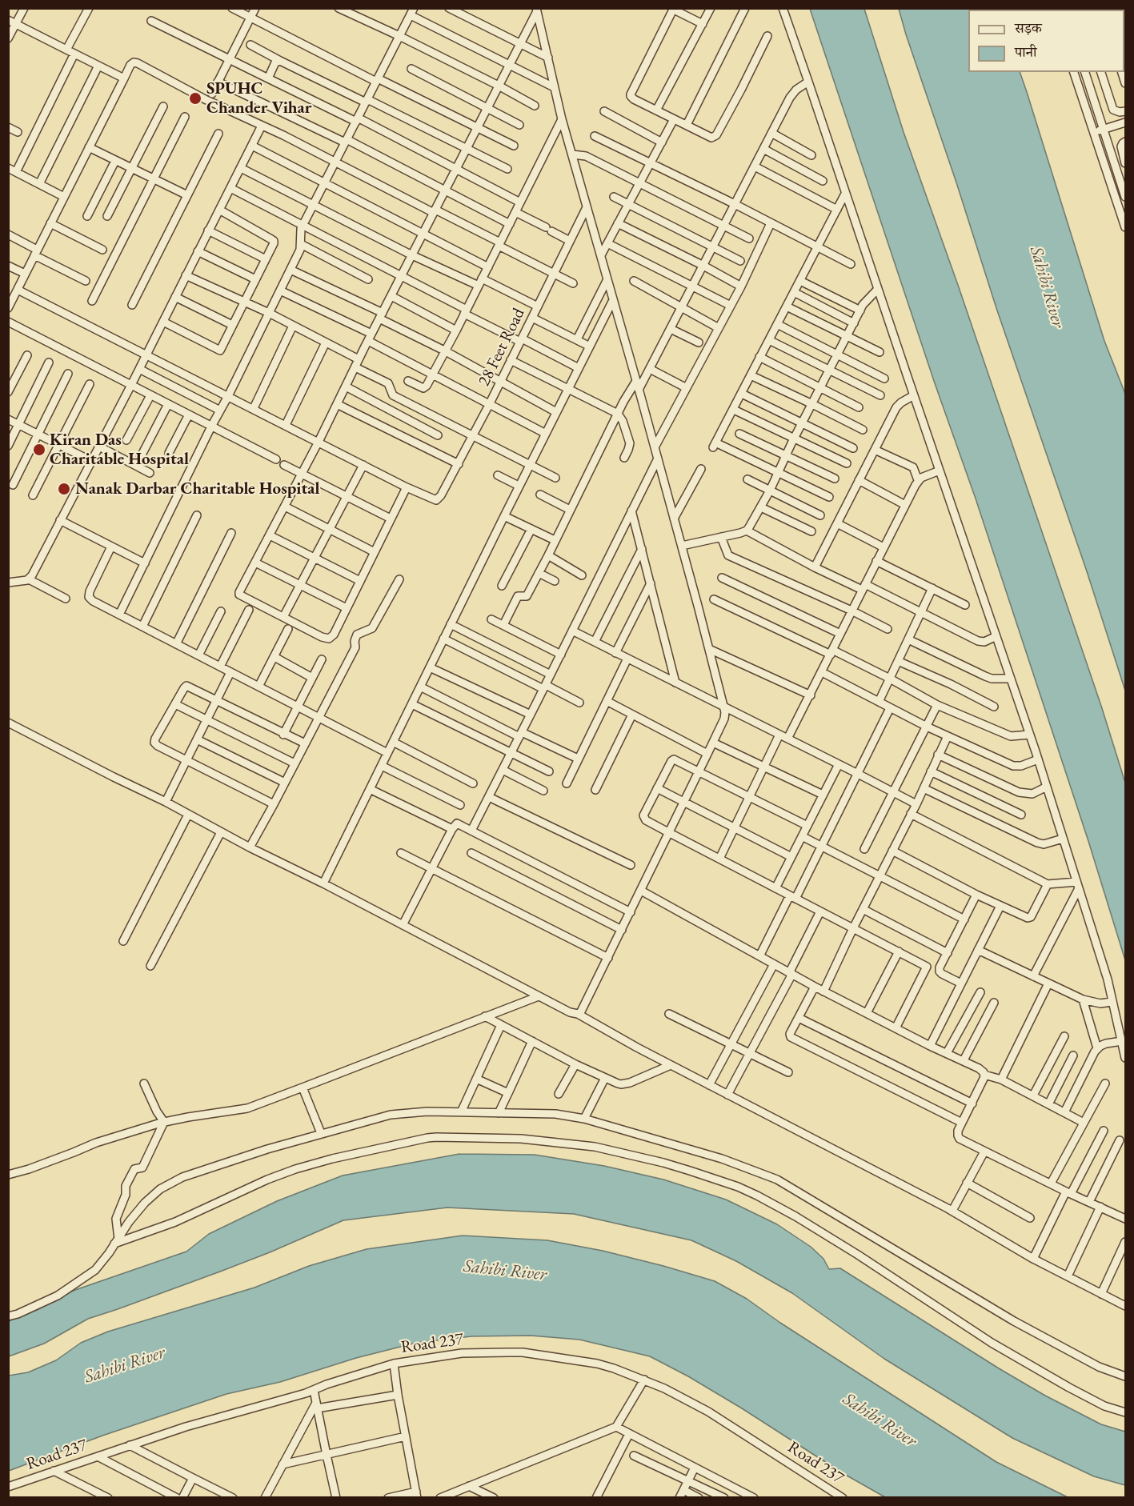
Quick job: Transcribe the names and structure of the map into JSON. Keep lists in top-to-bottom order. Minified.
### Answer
{"streets":{"street":["28 Feet Road","Road 237"]},"water":["Sahibi River"],"places":["SPUHC Chander Vihar","Kiran Das Charitable Hospital","Nanak Darbar Charitable Hospital"],"legend":["सड़क","पानी"]}
